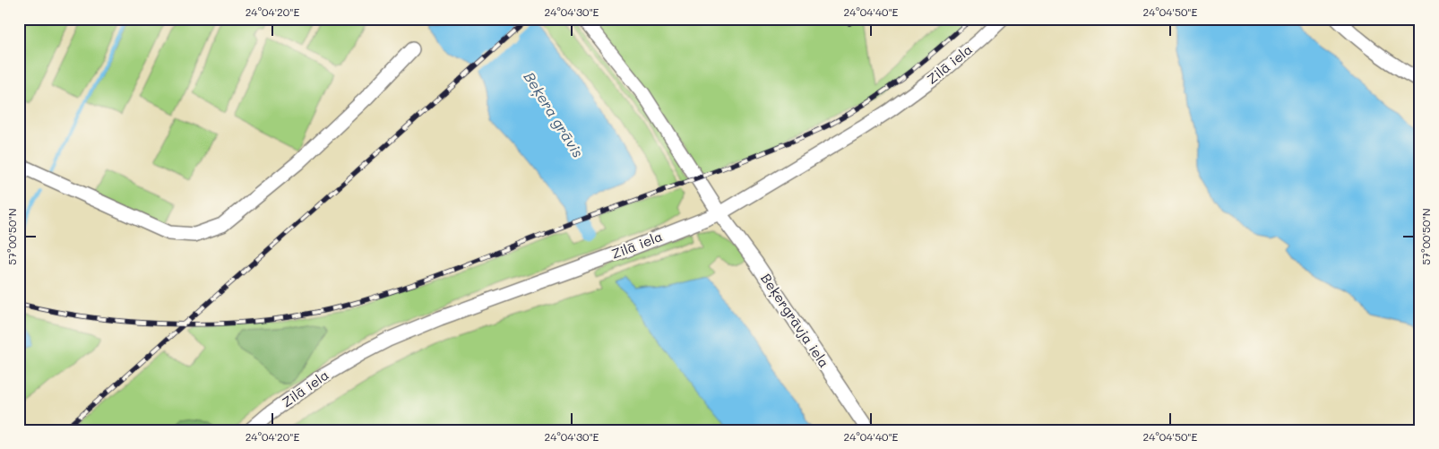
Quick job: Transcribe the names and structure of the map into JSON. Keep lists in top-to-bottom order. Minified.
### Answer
{"streets":{"street":["Zilā iela","Beķergrāvja iela"]},"crossings":[["Zilā iela","Beķergrāvja iela"]],"water":["Beķera grāvis"],"coordinates":["24°04'20\"E","24°04'30\"E","24°04'40\"E","24°04'50\"E","57°00'50\"N"]}
